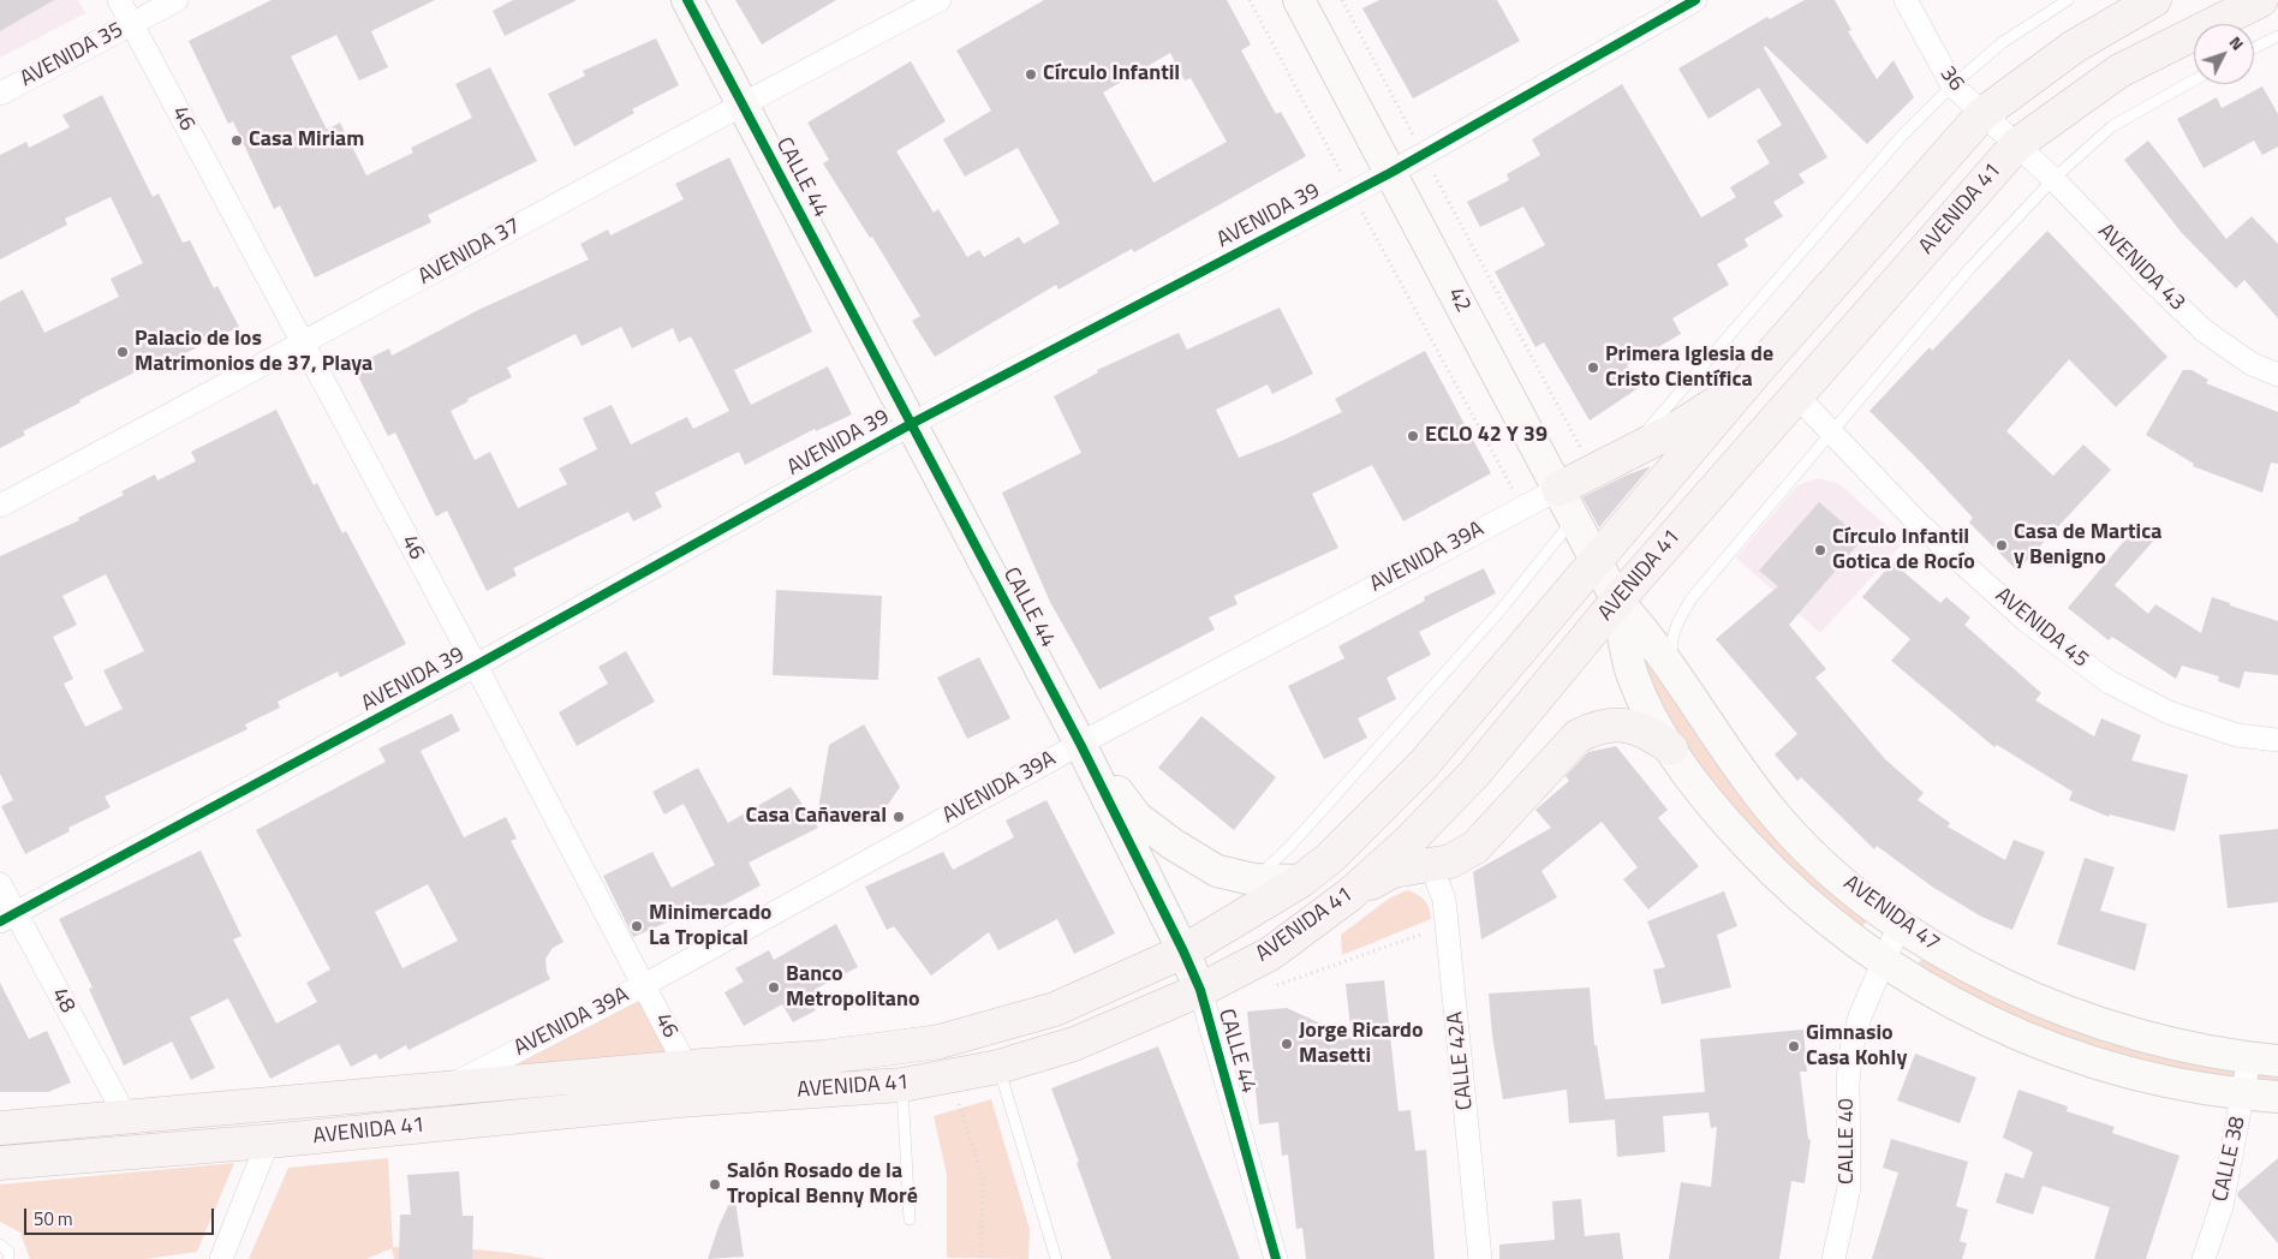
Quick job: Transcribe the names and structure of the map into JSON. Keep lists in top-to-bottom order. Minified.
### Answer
{"streets":{"main road":["CALLE 44","AVENIDA 41","42","AVENIDA 47"],"street":["AVENIDA 35","36","46","AVENIDA 39","AVENIDA 37","AVENIDA 43","AVENIDA 39A","AVENIDA 45","48","CALLE 42A","CALLE 40","CALLE 38"]},"crossings":[["AVENIDA 35","46"],["36","AVENIDA 41"],["36","AVENIDA 43"],["46","AVENIDA 41"],["46","AVENIDA 39"],["46","AVENIDA 37"],["46","AVENIDA 39A"],["CALLE 44","AVENIDA 41"],["CALLE 44","AVENIDA 39"],["CALLE 44","AVENIDA 37"],["CALLE 44","AVENIDA 39A"],["AVENIDA 41","AVENIDA 43"],["AVENIDA 41","42"],["AVENIDA 41","AVENIDA 39A"],["AVENIDA 41","AVENIDA 45"],["AVENIDA 41","AVENIDA 47"],["AVENIDA 41","48"],["AVENIDA 39","42"],["AVENIDA 39","48"],["42","AVENIDA 39A"],["42","AVENIDA 47"],["AVENIDA 47","CALLE 40"],["AVENIDA 47","CALLE 38"]],"places":["Círculo Infantil","Casa Miriam","Palacio de los Matrimonios de 37, Playa","Primera Iglesia de Cristo Científica","ECLO 42 Y 39","Casa de Martica y Benigno","Círculo Infantil Gotica de Rocío","Casa Cañaveral","Minimercado La Tropical","Banco Metropolitano","Jorge Ricardo Masetti","Gimnasio Casa Kohly","Salón Rosado de la Tropical Benny Moré"],"scale_bar":"50 m","north":"top right"}
